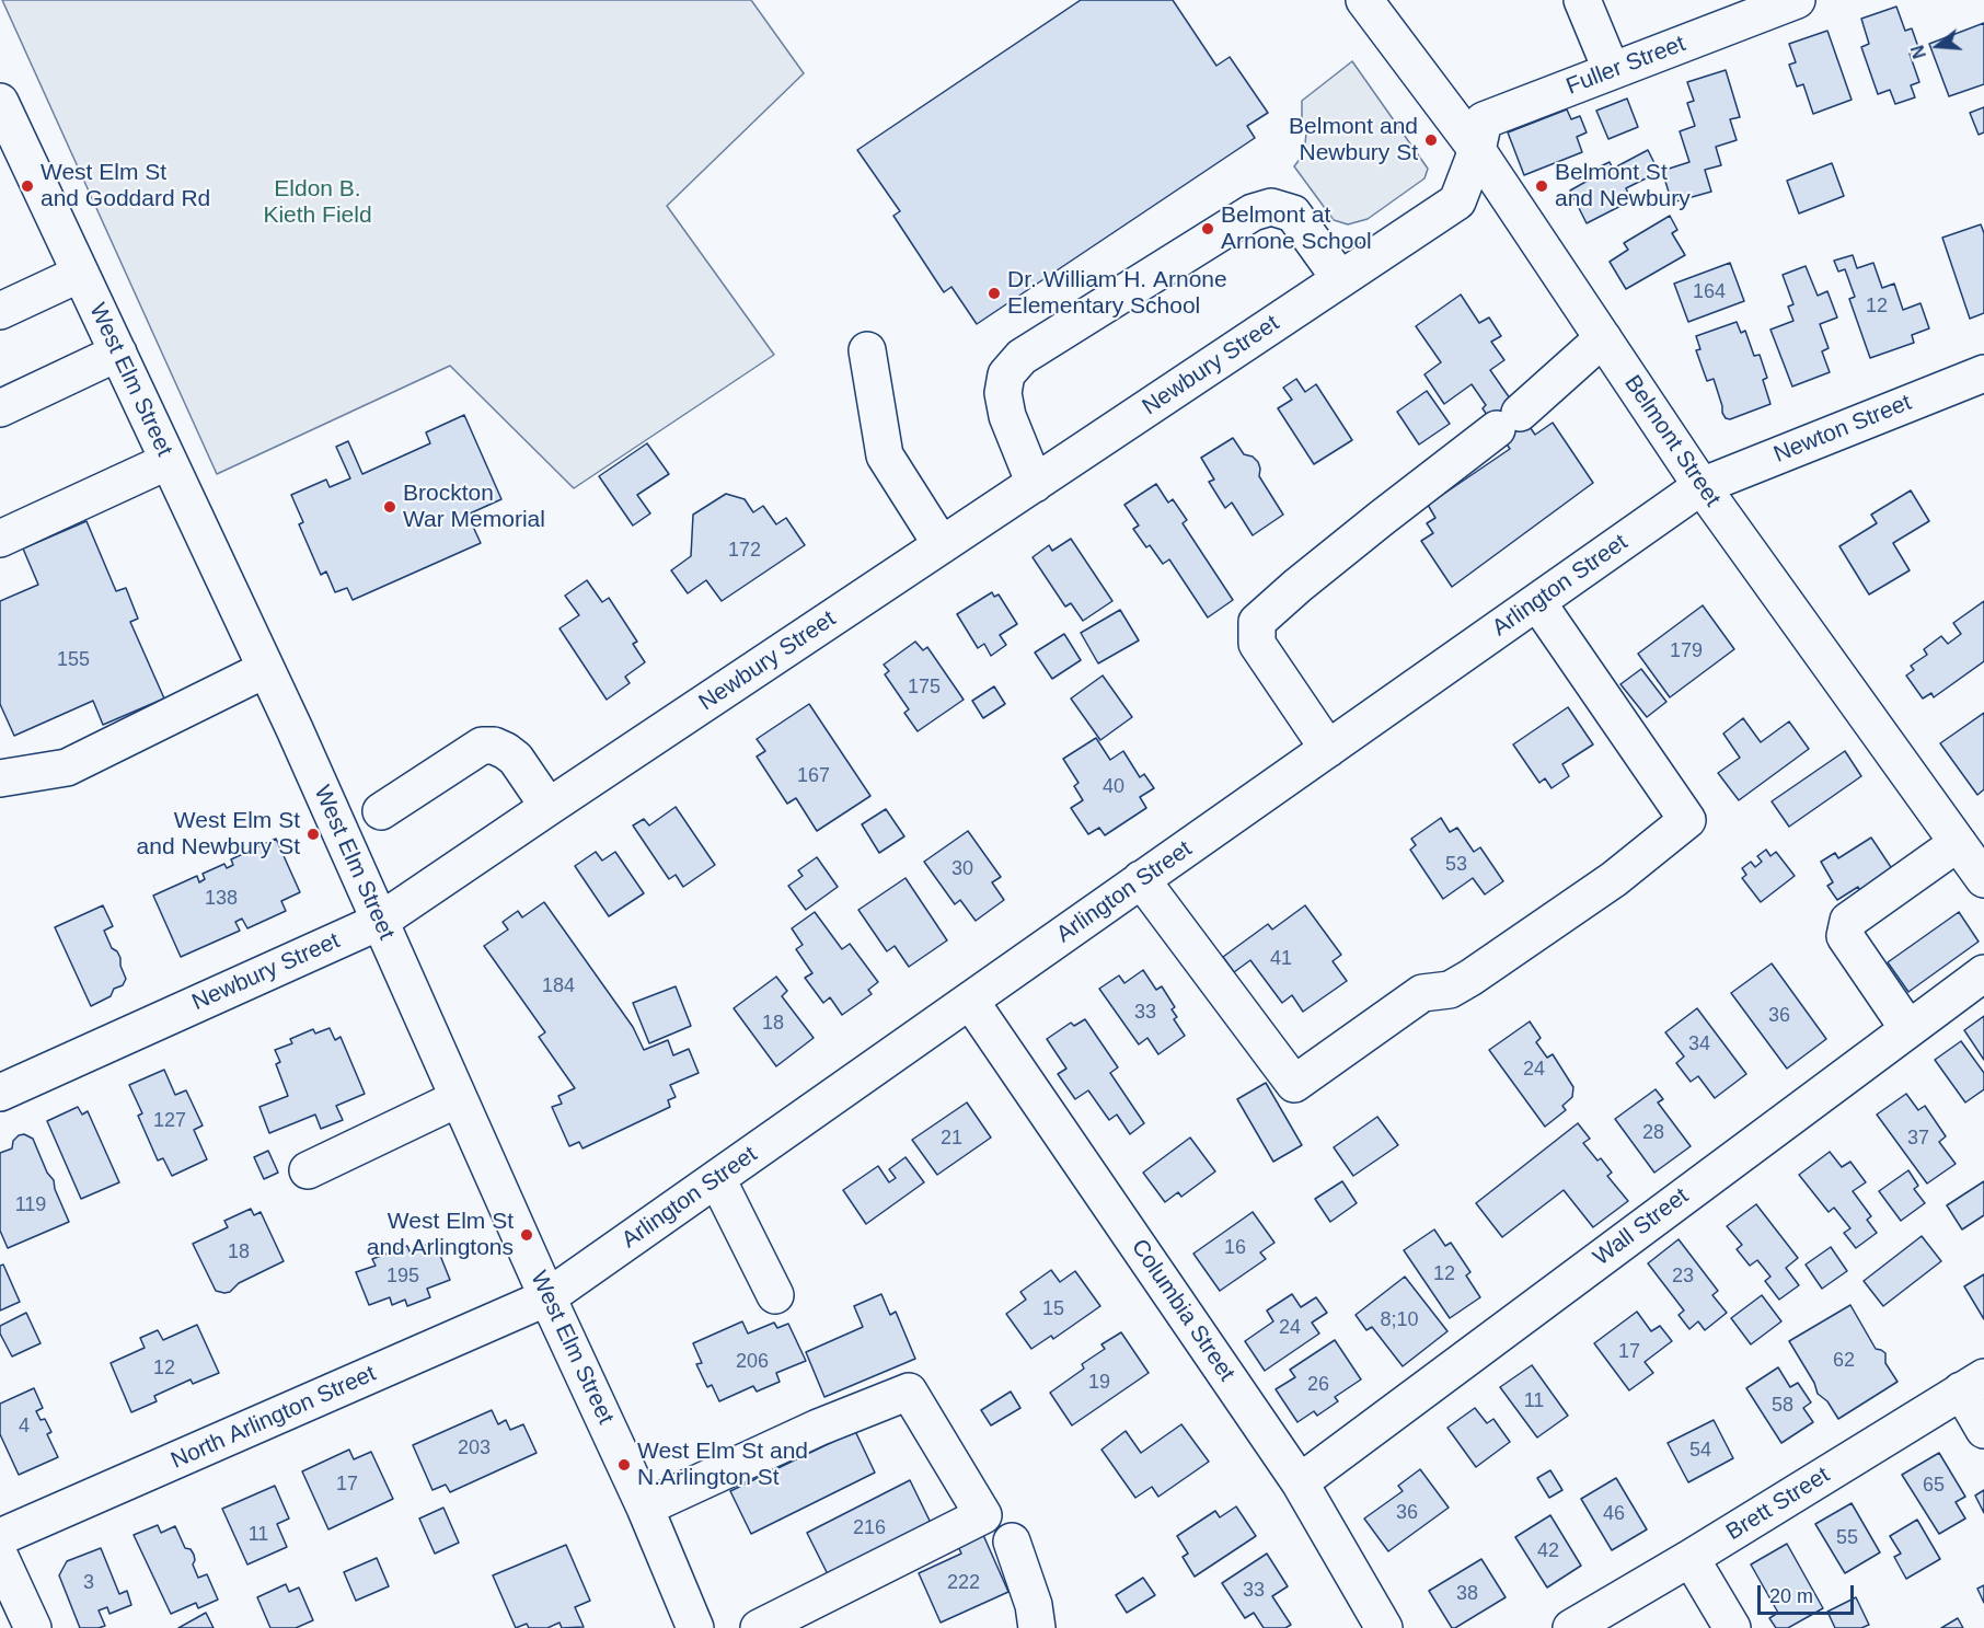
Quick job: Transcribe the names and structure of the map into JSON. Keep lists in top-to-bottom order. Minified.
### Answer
{"streets":{"street":["Fuller Street","Newbury Street","West Elm Street","Newton Street","Belmont Street","Arlington Street","Wall Street","Columbia Street","North Arlington Street","Brett Street"]},"crossings":[["Fuller Street","Newbury Street"],["Fuller Street","Belmont Street"],["Newbury Street","West Elm Street"],["Newbury Street","Belmont Street"],["West Elm Street","Arlington Street"],["West Elm Street","North Arlington Street"],["Newton Street","Belmont Street"],["Newton Street","Arlington Street"],["Belmont Street","Arlington Street"],["Arlington Street","Columbia Street"],["Arlington Street","North Arlington Street"],["Wall Street","Columbia Street"]],"parks":["Eldon B. Kieth Field"],"places":["Belmont and Newbury St","West Elm St and Goddard Rd","Belmont St and Newbury","Belmont at Arnone School","Dr. William H. Arnone Elementary School","Brockton War Memorial","West Elm St and Newbury St","West Elm St and Arlingtons","West Elm St and N.Arlington St"],"house_numbers":["164","12","172","179","155","175","167","40","53","30","138","41","184","33","36","18","34","24","127","28","21","37","119","16","18","12","195","23","15","8;10","24","17","62","206","12","19","26","11","58","4","203","54","17","65","36","46","216","11","55","42","3","222","33","38"],"scale_bar":"20 m","north":"left"}
